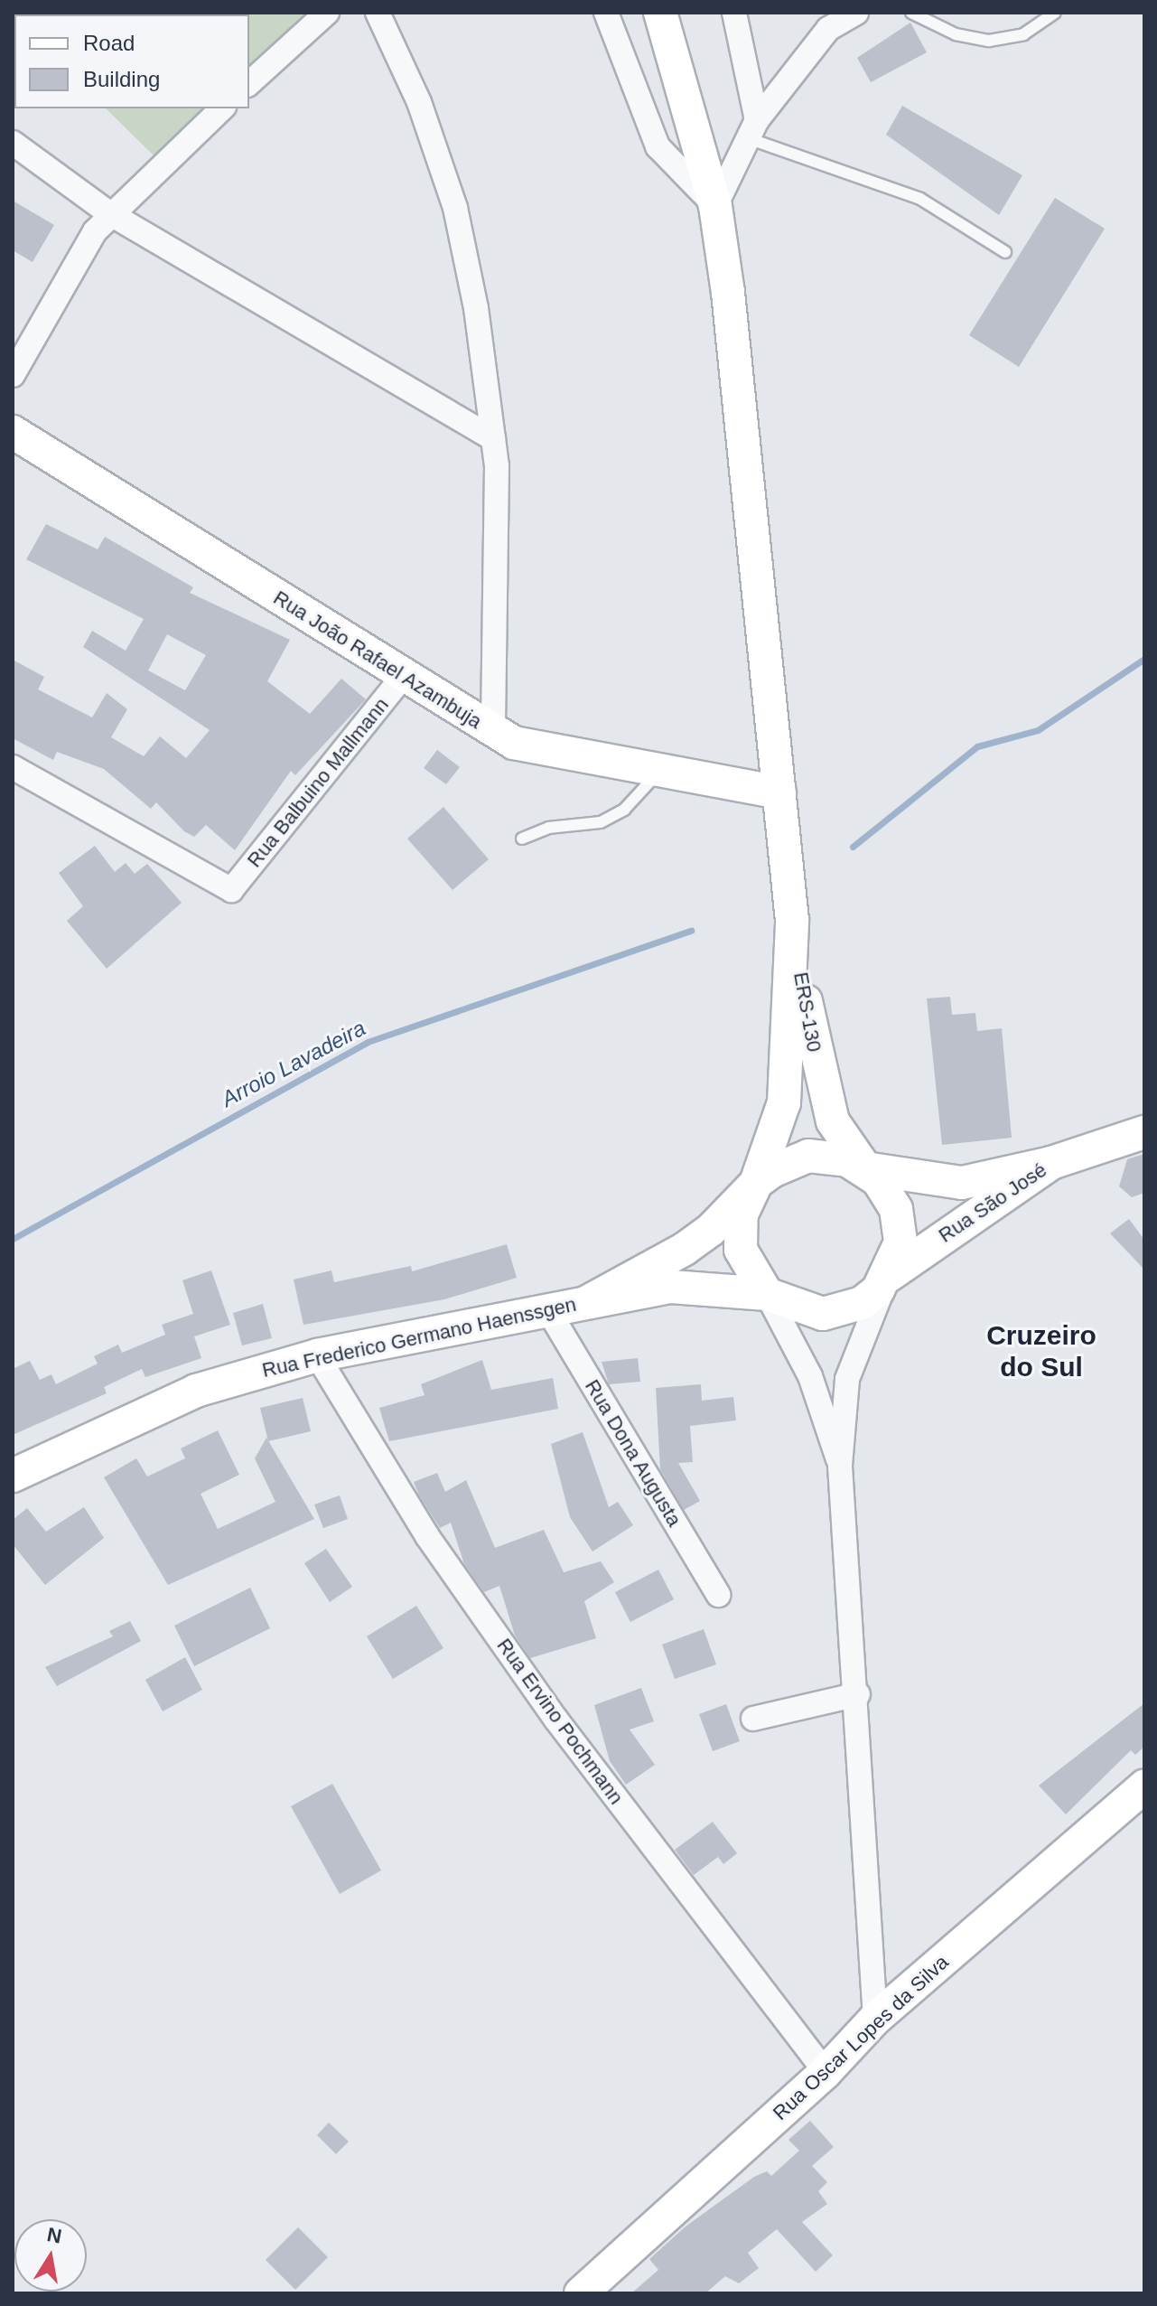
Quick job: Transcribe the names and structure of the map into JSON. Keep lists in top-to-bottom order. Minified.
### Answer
{"streets":{"main road":["Rua João Rafael Azambuja","ERS-130","Rua São José","Rua Frederico Germano Haenssgen","Rua Oscar Lopes da Silva"],"street":["Rua Balbuino Mallmann","Rua Dona Augusta","Rua Ervino Pochmann"]},"crossings":[["Rua João Rafael Azambuja","Rua Balbuino Mallmann"],["ERS-130","Rua São José"],["Rua Frederico Germano Haenssgen","Rua Dona Augusta"],["Rua Frederico Germano Haenssgen","Rua Ervino Pochmann"],["Rua Ervino Pochmann","Rua Oscar Lopes da Silva"]],"districts":["Cruzeiro do Sul"],"water":["Arroio Lavadeira"],"legend":["Road","Building"],"north":"top"}
